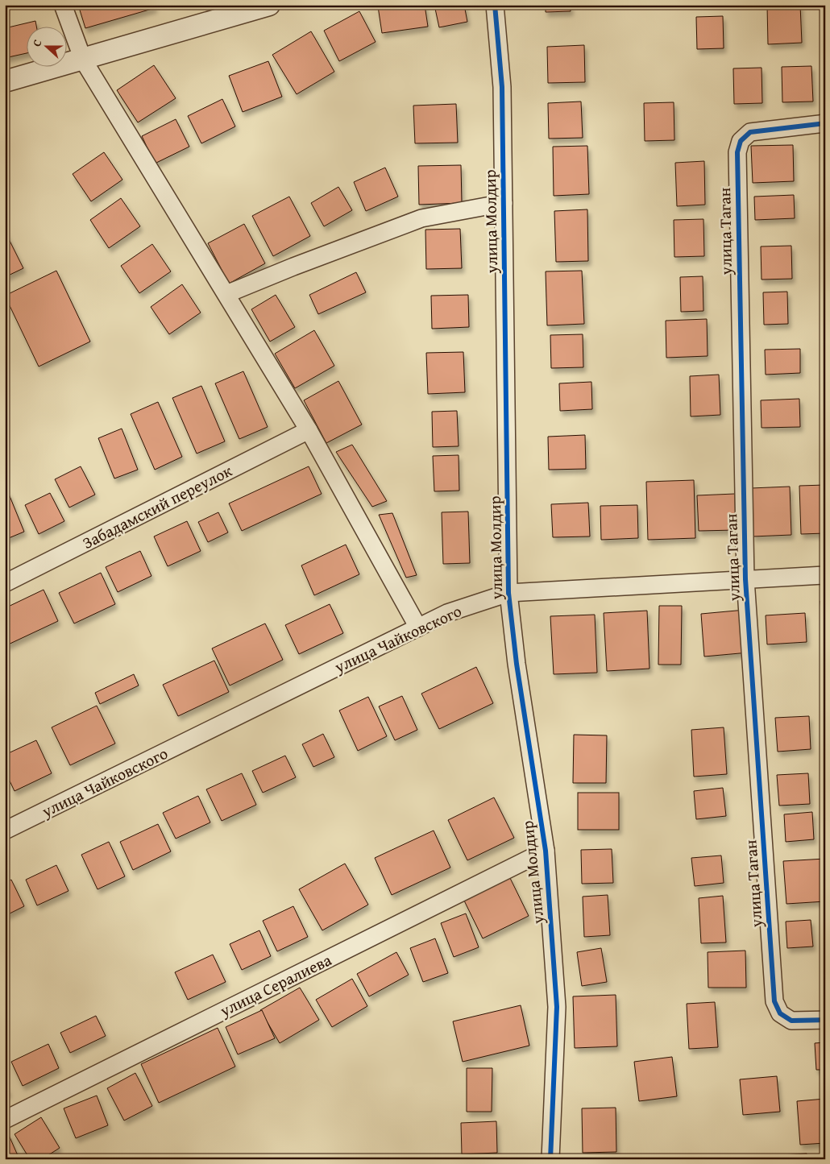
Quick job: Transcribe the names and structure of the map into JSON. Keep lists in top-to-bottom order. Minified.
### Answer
{"streets":{"street":["улица Молдир","улица Таган","Забадамский переулок","улица Чайковского","улица Сералиева"]},"crossings":[["улица Молдир","улица Чайковского"],["улица Молдир","улица Сералиева"],["улица Таган","улица Чайковского"]],"north":"left"}
